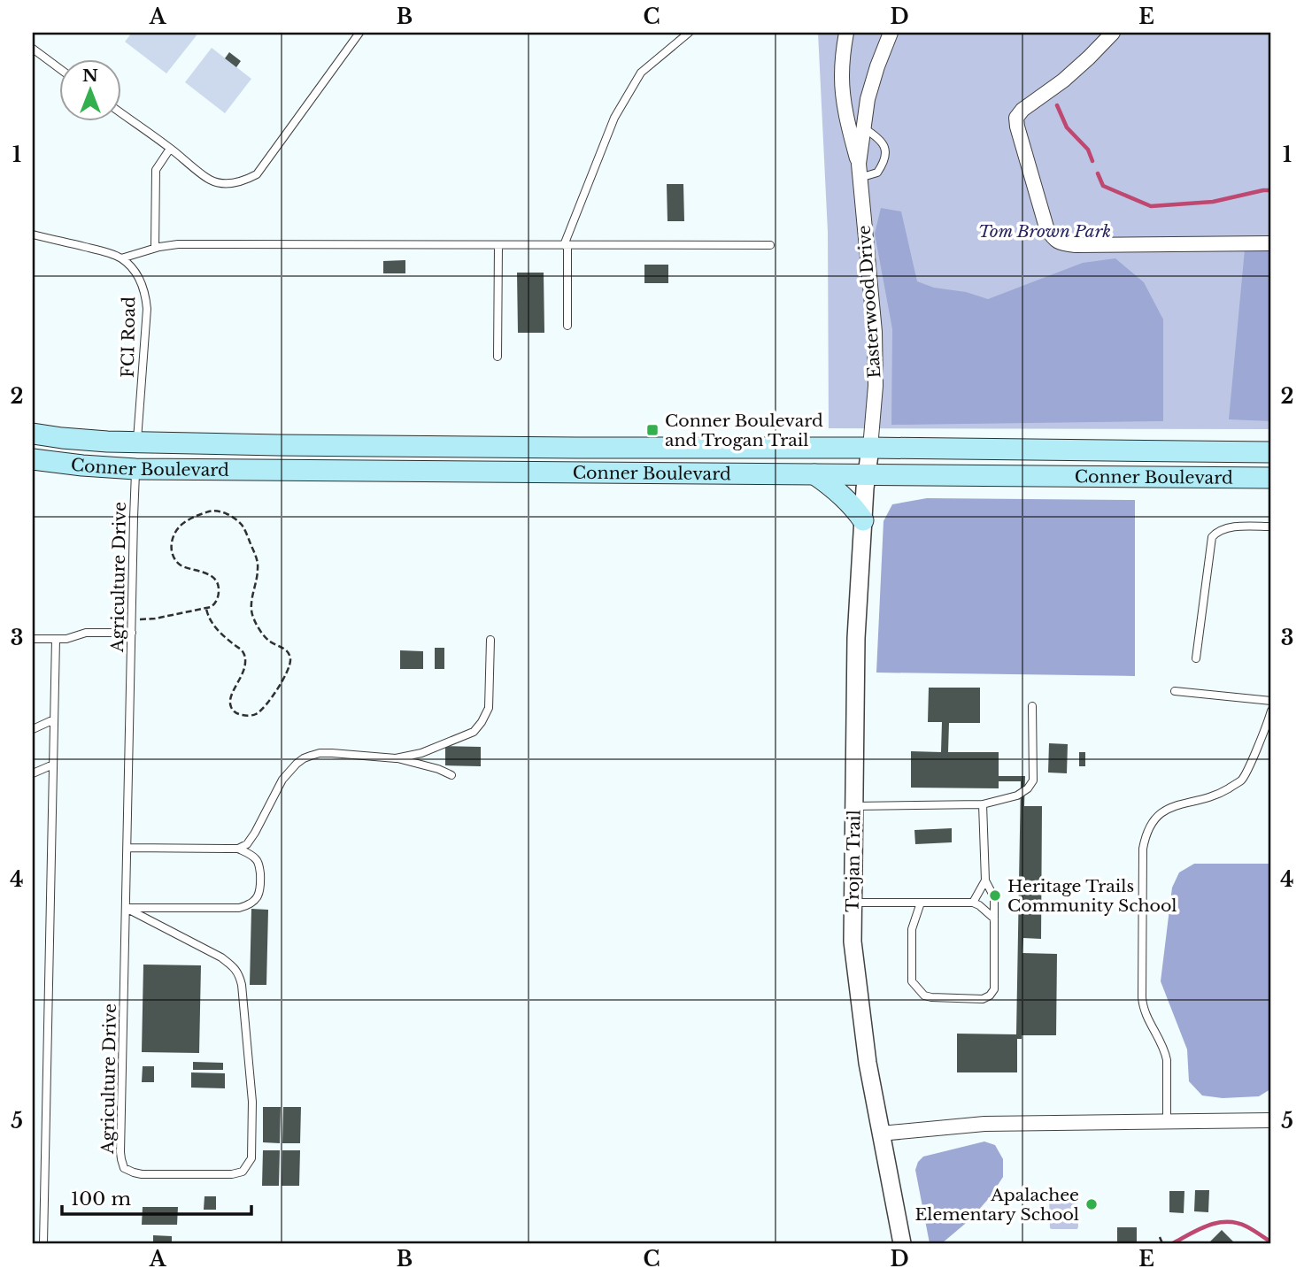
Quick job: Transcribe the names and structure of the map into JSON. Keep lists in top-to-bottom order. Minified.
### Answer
{"streets":{"main road":["Conner Boulevard"],"street":["Easterwood Drive","Trojan Trail"],"lane":["FCI Road","Agriculture Drive"]},"crossings":[["Easterwood Drive","Conner Boulevard"],["Easterwood Drive","Trojan Trail"],["FCI Road","Conner Boulevard"],["Conner Boulevard","Agriculture Drive"],["Conner Boulevard","Trojan Trail"]],"parks":["Tom Brown Park"],"places":{"transit":["Conner Boulevard and Trogan Trail"],"other":["Heritage Trails Community School","Apalachee Elementary School"]},"scale_bar":"100 m","north":"top","grid":{"columns":["A","B","C","D","E"],"rows":["1","2","3","4","5"]}}
